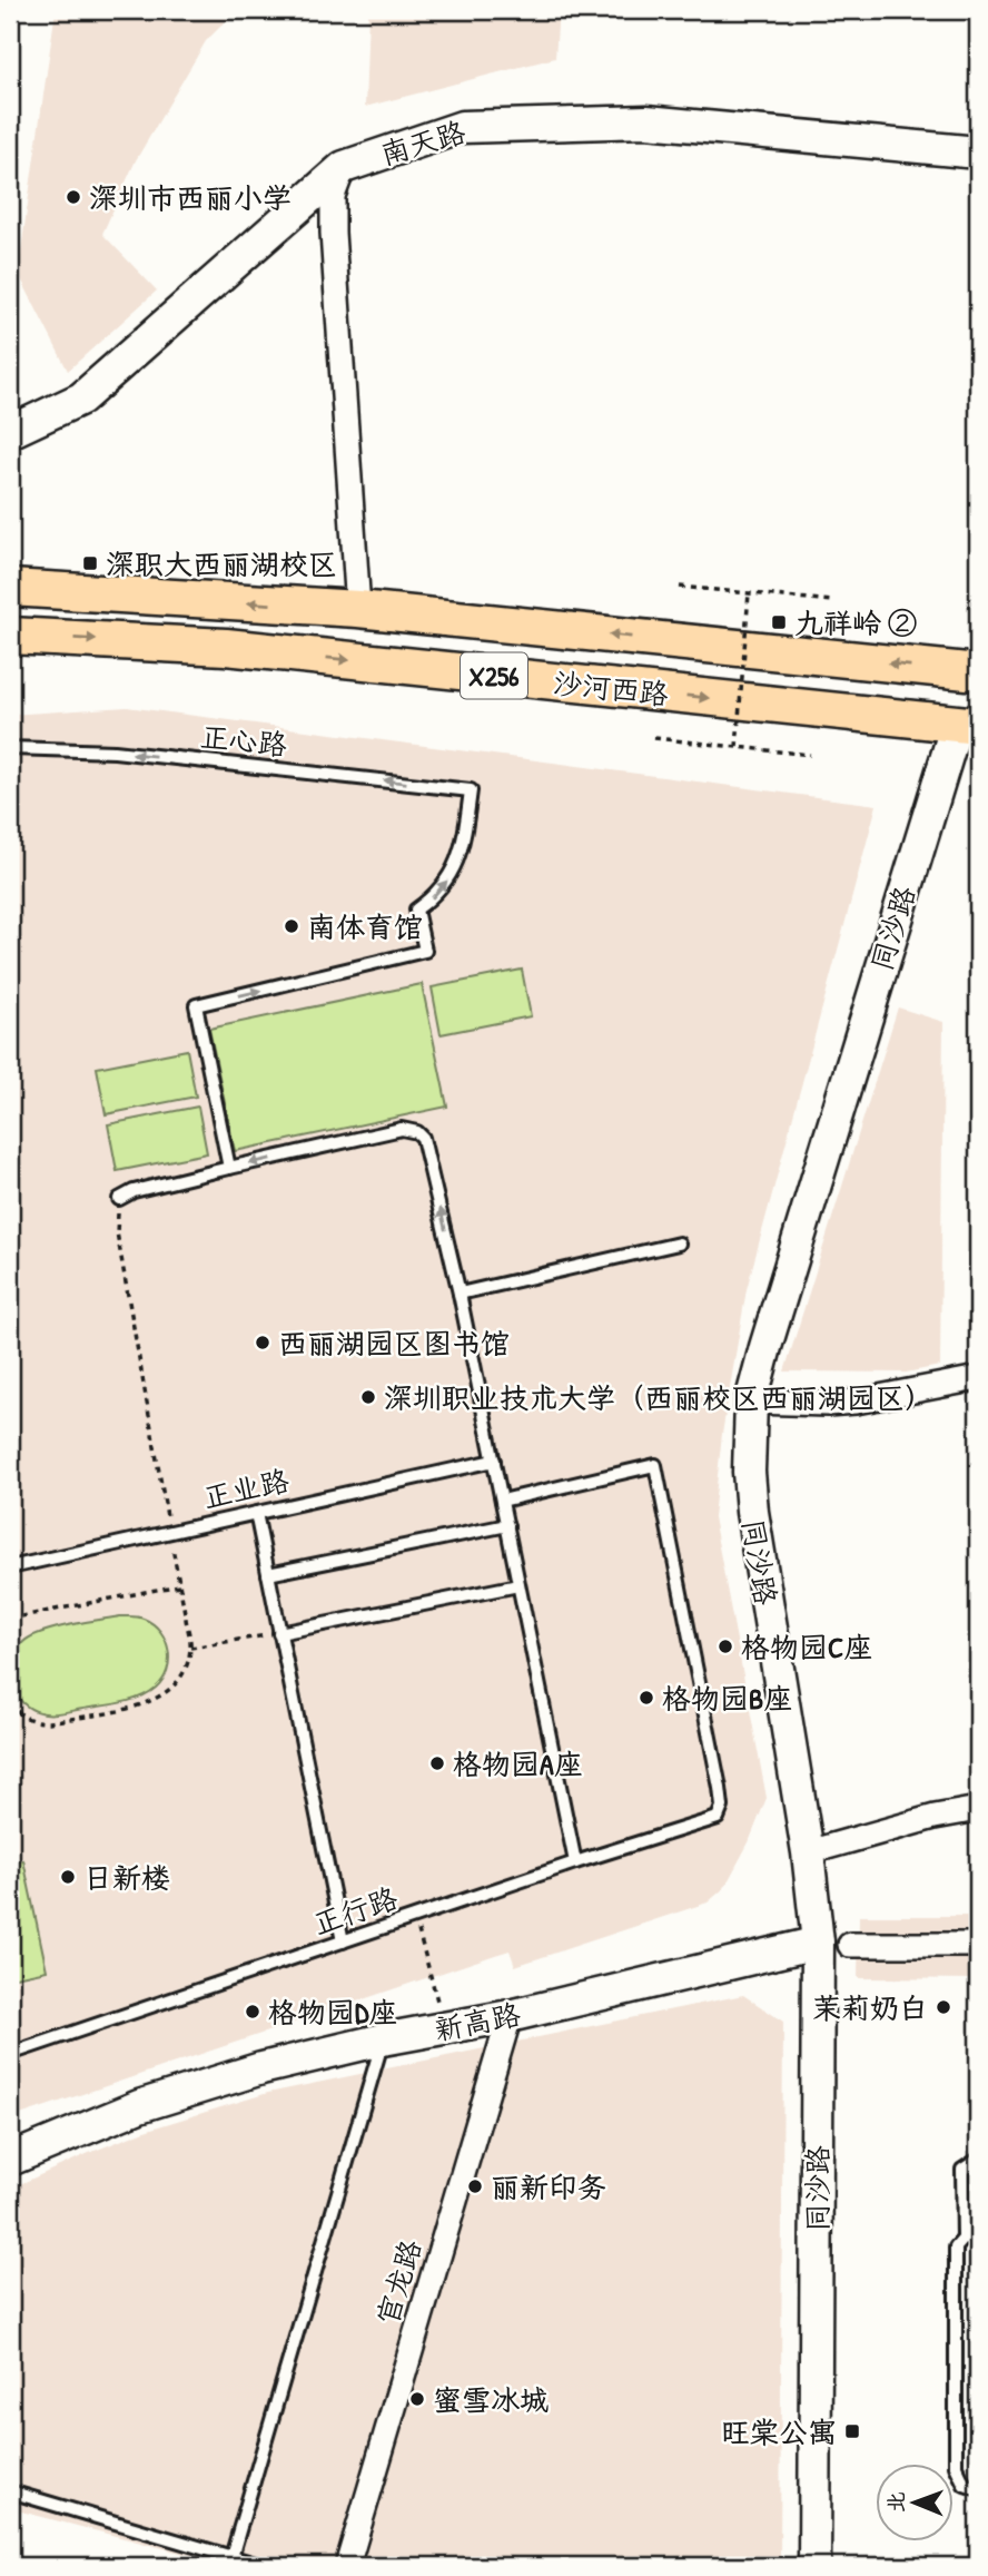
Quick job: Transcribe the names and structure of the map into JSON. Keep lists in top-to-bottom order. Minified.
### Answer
{"streets":{"main road":["X256","沙河西路"],"street":["南天路","同沙路","新高路","官龙路"],"lane":["正心路","正业路","正行路"]},"crossings":[["沙河西路","同沙路"],["同沙路","新高路"],["新高路","官龙路"]],"places":{"other":["深圳市西丽小学","南体育馆","西丽湖园区图书馆","深圳职业技术大学（西丽校区西丽湖园区）","格物园C座","格物园B座","格物园A座","日新楼","茉莉奶白","格物园D座","丽新印务","蜜雪冰城"],"transit":["深职大西丽湖校区","九祥岭 ②","旺棠公寓"]},"north":"left"}
